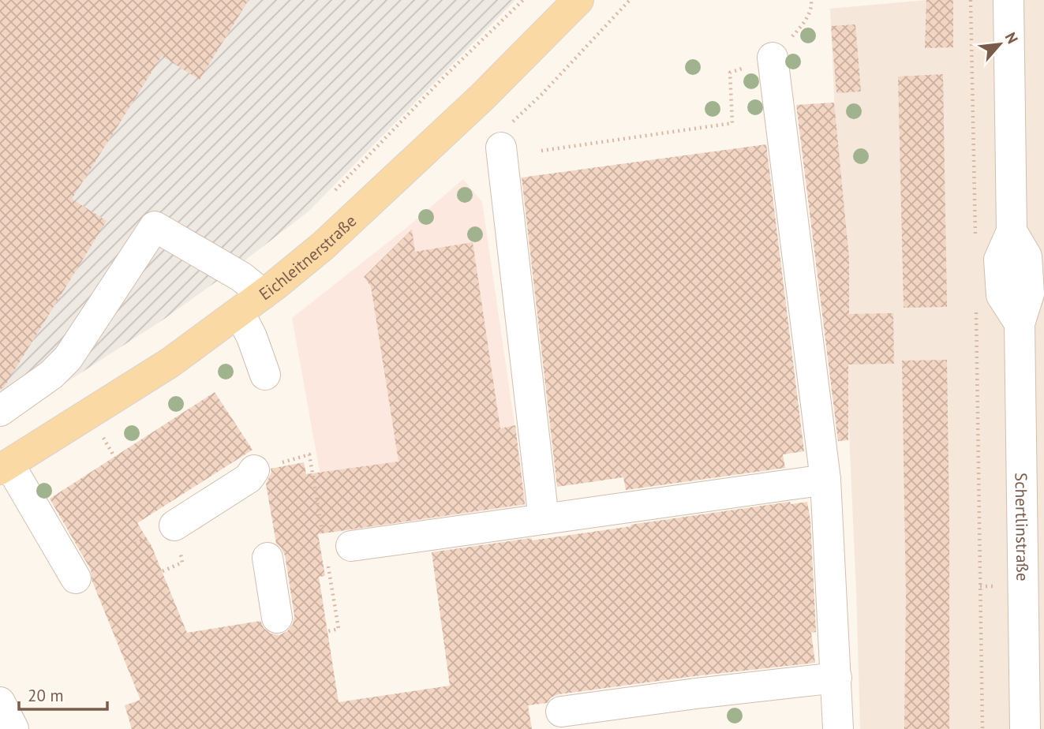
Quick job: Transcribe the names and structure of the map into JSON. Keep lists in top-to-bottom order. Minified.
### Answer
{"streets":{"main road":["Eichleitnerstraße"],"street":["Schertlinstraße"]},"scale_bar":"20 m","north":"top right"}
